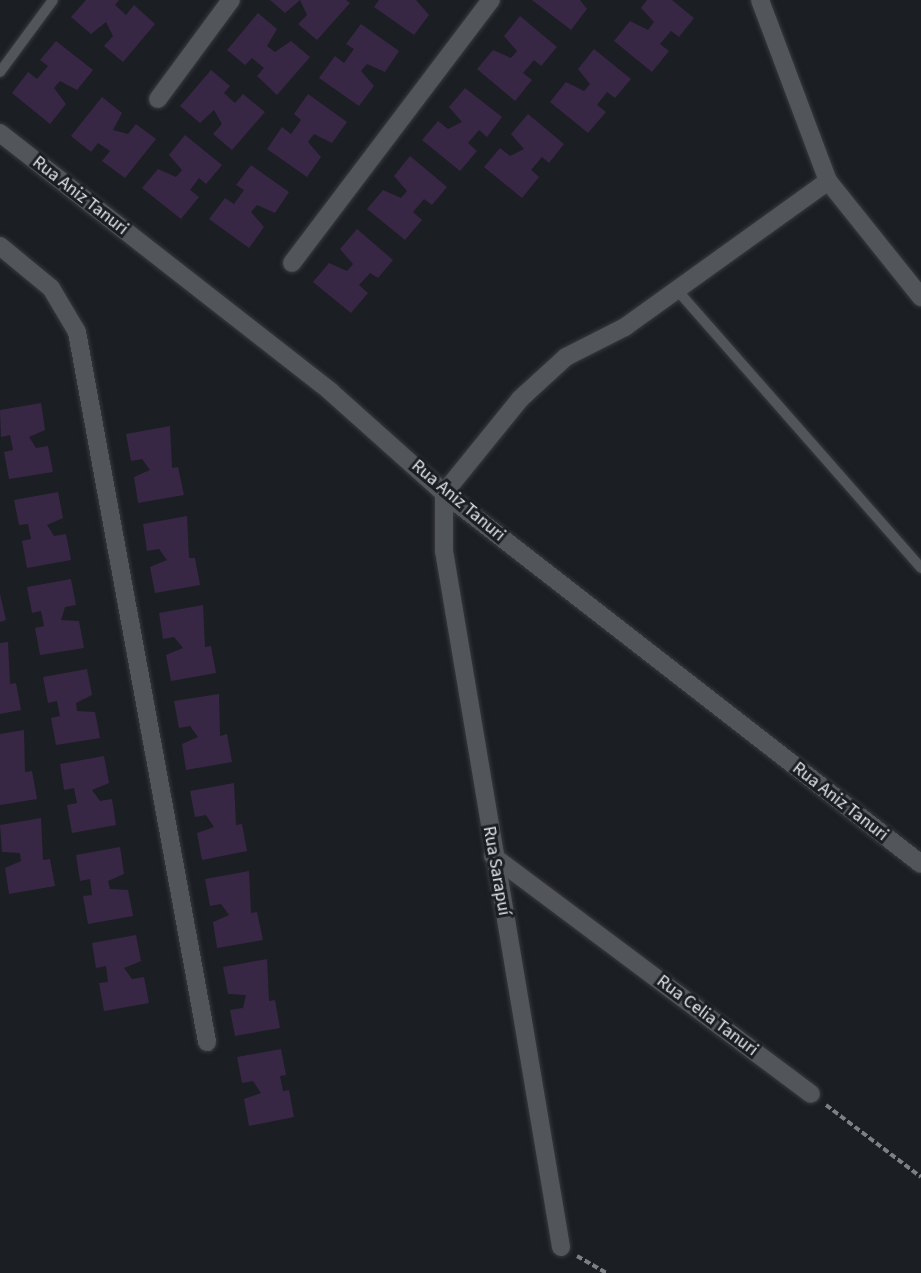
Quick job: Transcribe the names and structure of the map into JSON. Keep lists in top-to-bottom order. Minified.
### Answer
{"streets":{"street":["Rua Aniz Tanuri","Rua Sarapuí","Rua Celia Tanuri"]},"crossings":[["Rua Aniz Tanuri","Rua Sarapuí"],["Rua Sarapuí","Rua Celia Tanuri"]]}
